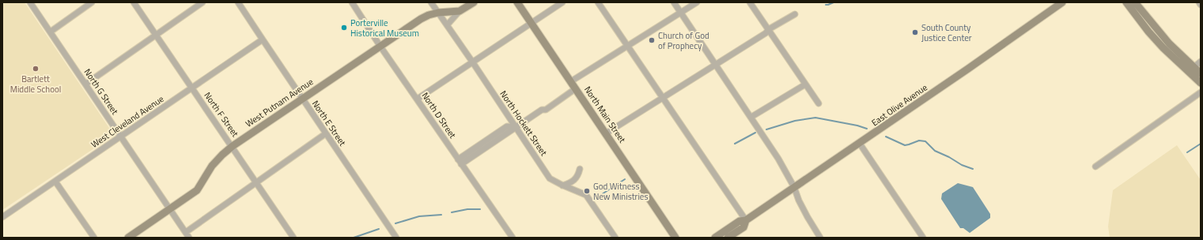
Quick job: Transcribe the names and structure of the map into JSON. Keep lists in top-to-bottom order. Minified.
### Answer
{"streets":{"main road":["West Putnam Avenue","East Olive Avenue","North Main Street"],"street":["North G Street","North F Street","North D Street","West Cleveland Avenue","North E Street","North Hockett Street"]},"crossings":[["North G Street","West Putnam Avenue"],["North G Street","West Cleveland Avenue"],["West Putnam Avenue","North F Street"],["West Putnam Avenue","North D Street"],["West Putnam Avenue","North E Street"],["West Putnam Avenue","North Hockett Street"],["North F Street","West Cleveland Avenue"],["West Cleveland Avenue","North E Street"]],"places":["Porterville Historical Museum","South County Justice Center","Church of God of Prophecy","Bartlett Middle School","God Witness New Ministries"]}
